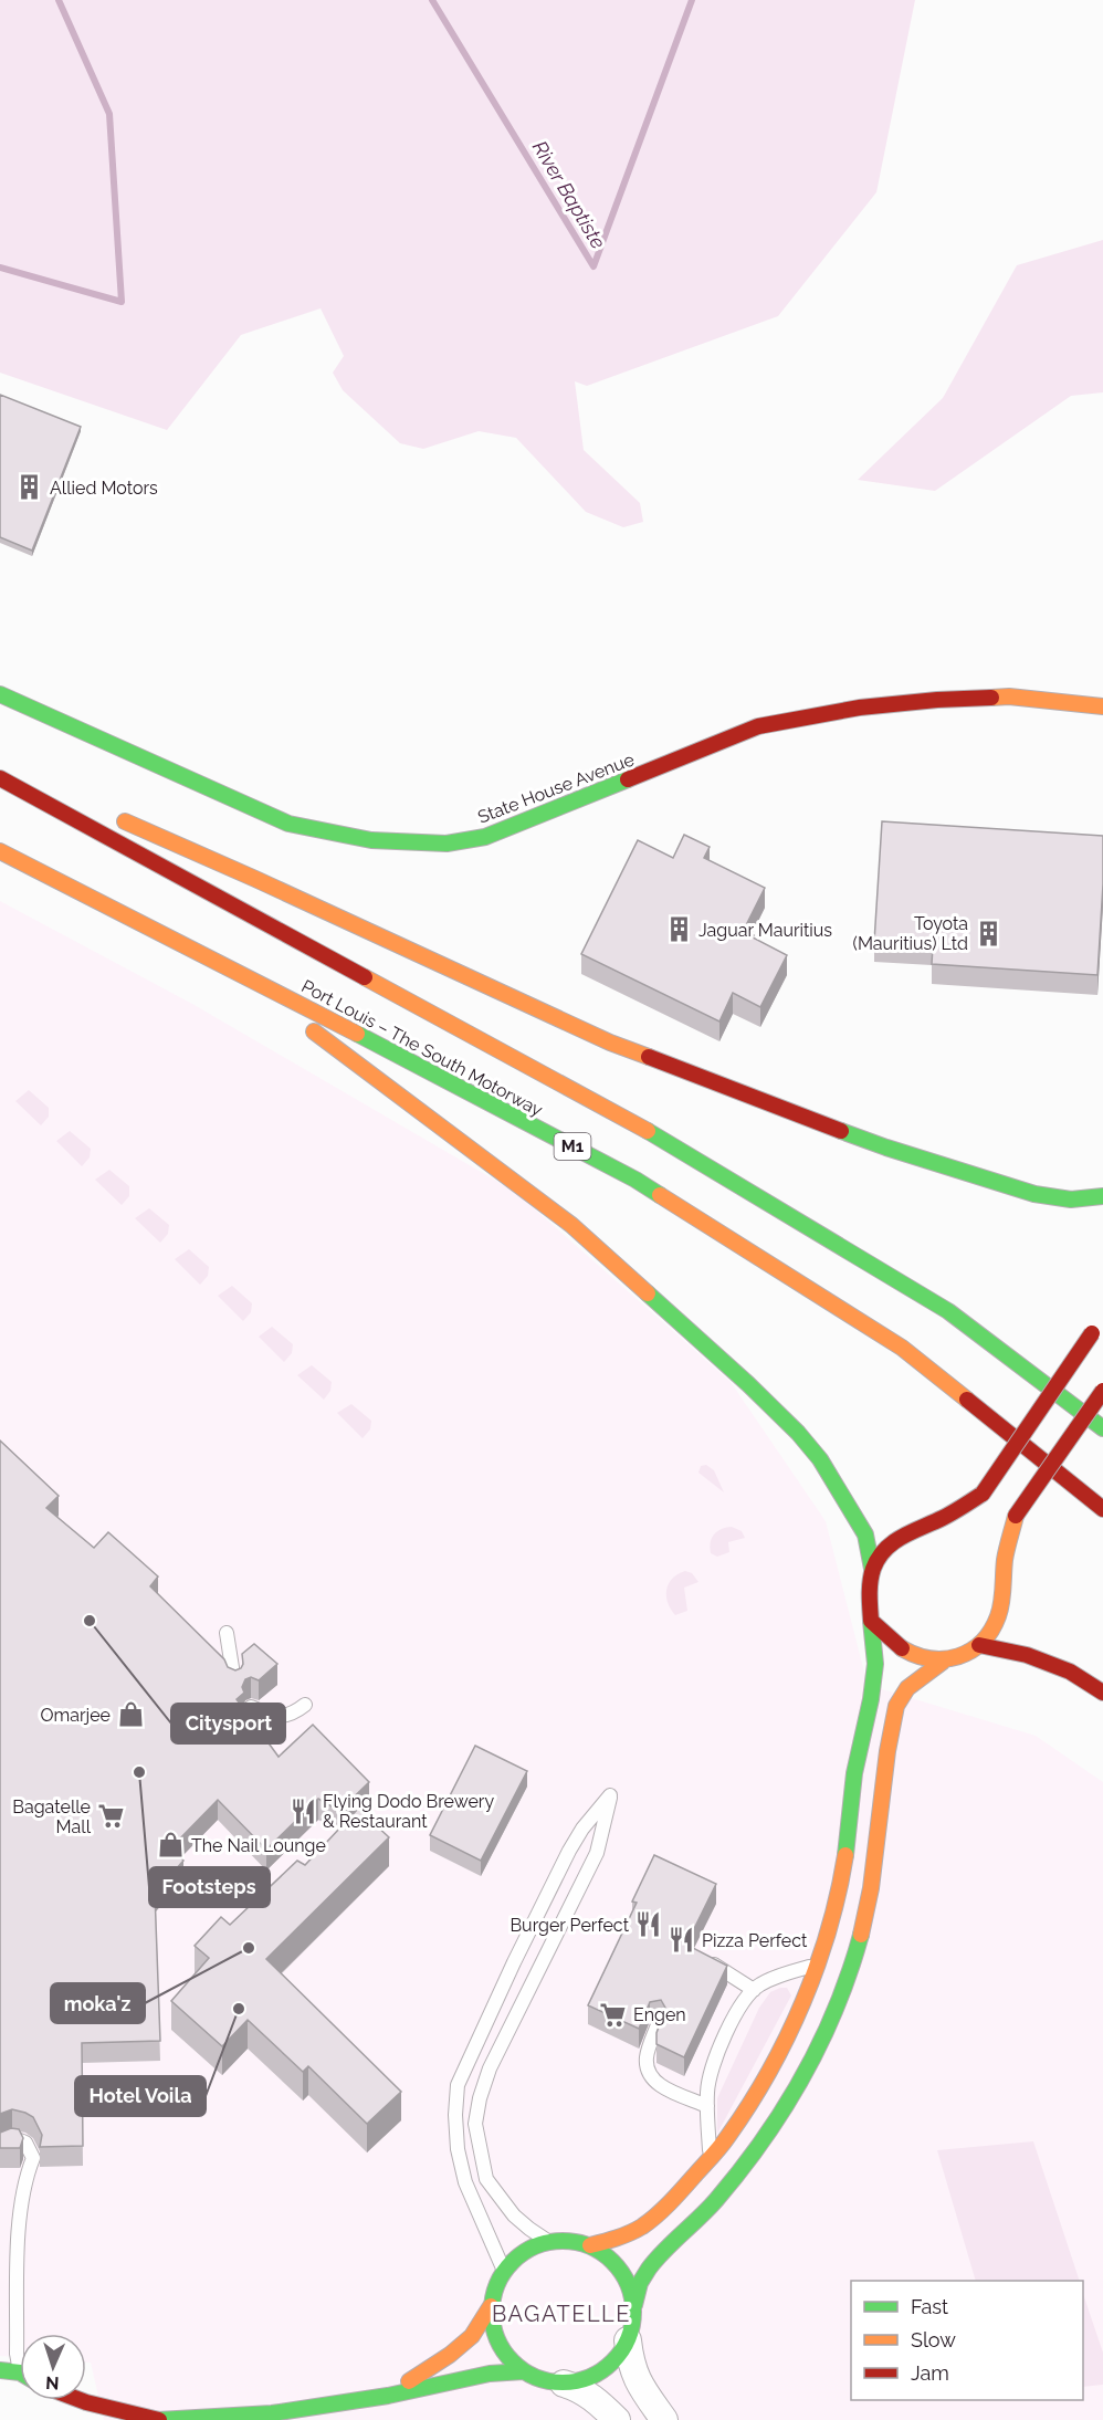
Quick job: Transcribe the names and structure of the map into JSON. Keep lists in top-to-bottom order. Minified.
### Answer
{"streets":{"main road":["State House Avenue","Port Louis – The South Motorway","M1"]},"districts":["BAGATELLE"],"water":["River Baptiste"],"places":{"building":["Allied Motors","Jaguar Mauritius","Toyota (Mauritius) Ltd"],"other":["Citysport","Footsteps","moka'z","Hotel Voila"],"shop":["Omarjee","The Nail Lounge"],"restaurant":["Flying Dodo Brewery & Restaurant","Burger Perfect","Pizza Perfect"],"supermarket":["Bagatelle Mall","Engen"]},"legend":["Fast","Slow","Jam"],"north":"bottom"}
